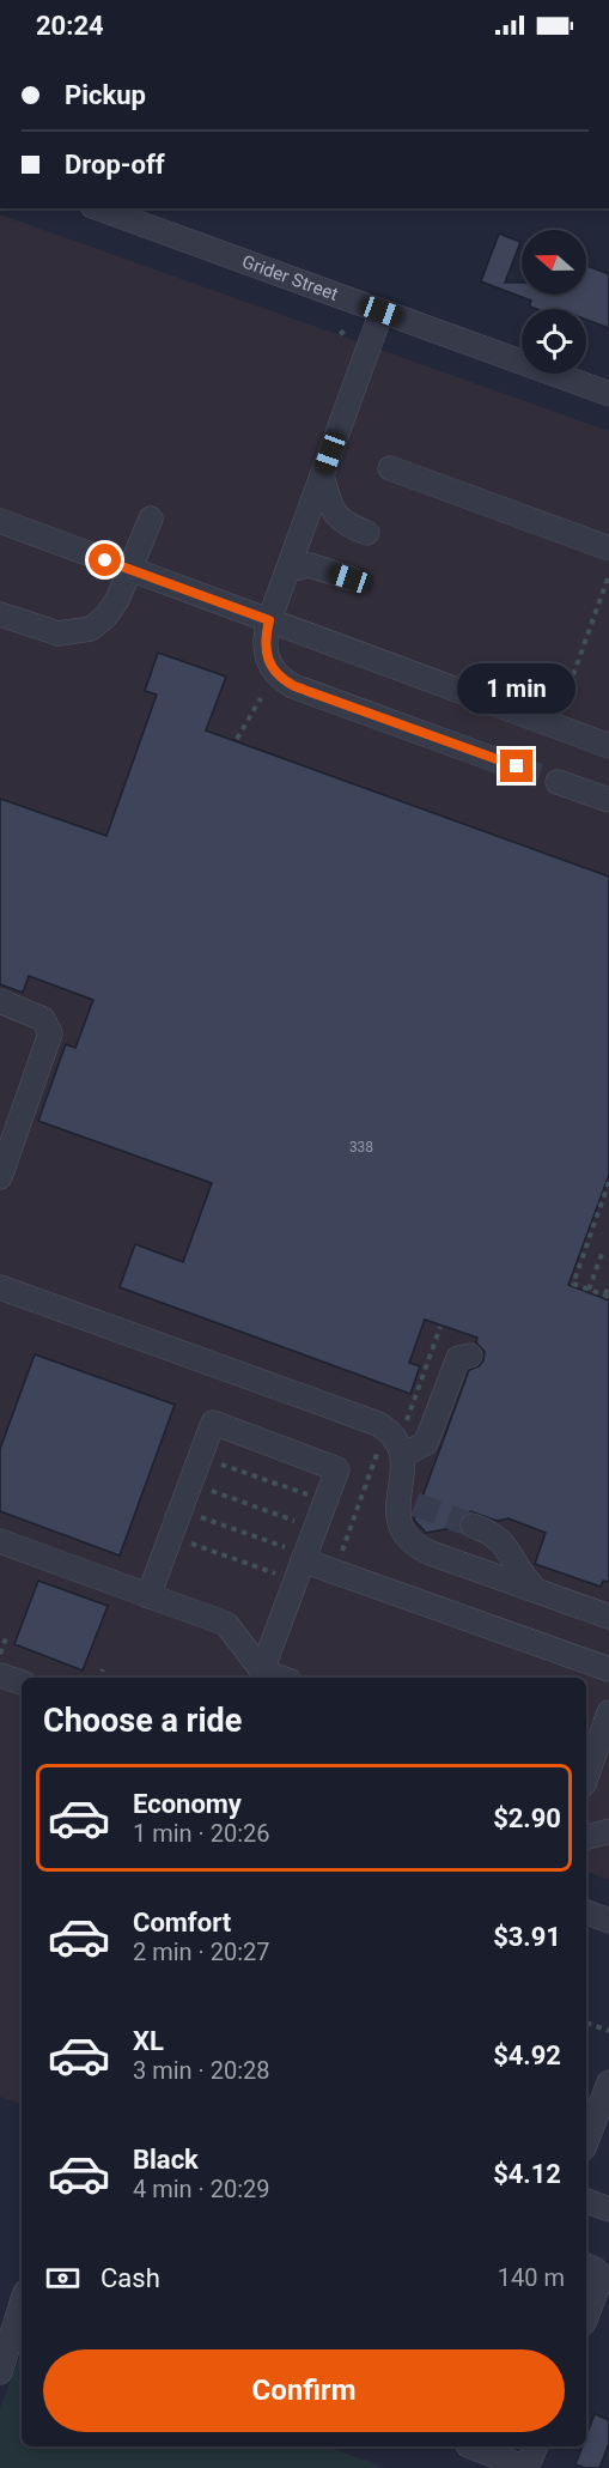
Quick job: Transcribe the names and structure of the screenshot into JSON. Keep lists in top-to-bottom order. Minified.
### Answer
{"streets":{"street":["Grider Street"]},"house_numbers":["338"],"north":"left","page":{"status":"20:24","banner":["Pickup","Drop-off"],"bubble":"1 min","heading":"Choose a ride","list":[{"name":"Economy","note":"1 min · 20:26","value":"$2.90"},{"name":"Comfort","note":"2 min · 20:27","value":"$3.91"},{"name":"XL","note":"3 min · 20:28","value":"$4.92"},{"name":"Black","note":"4 min · 20:29","value":"$4.12"}],"pay":["Cash","140 m"],"buttons":"Confirm"}}
